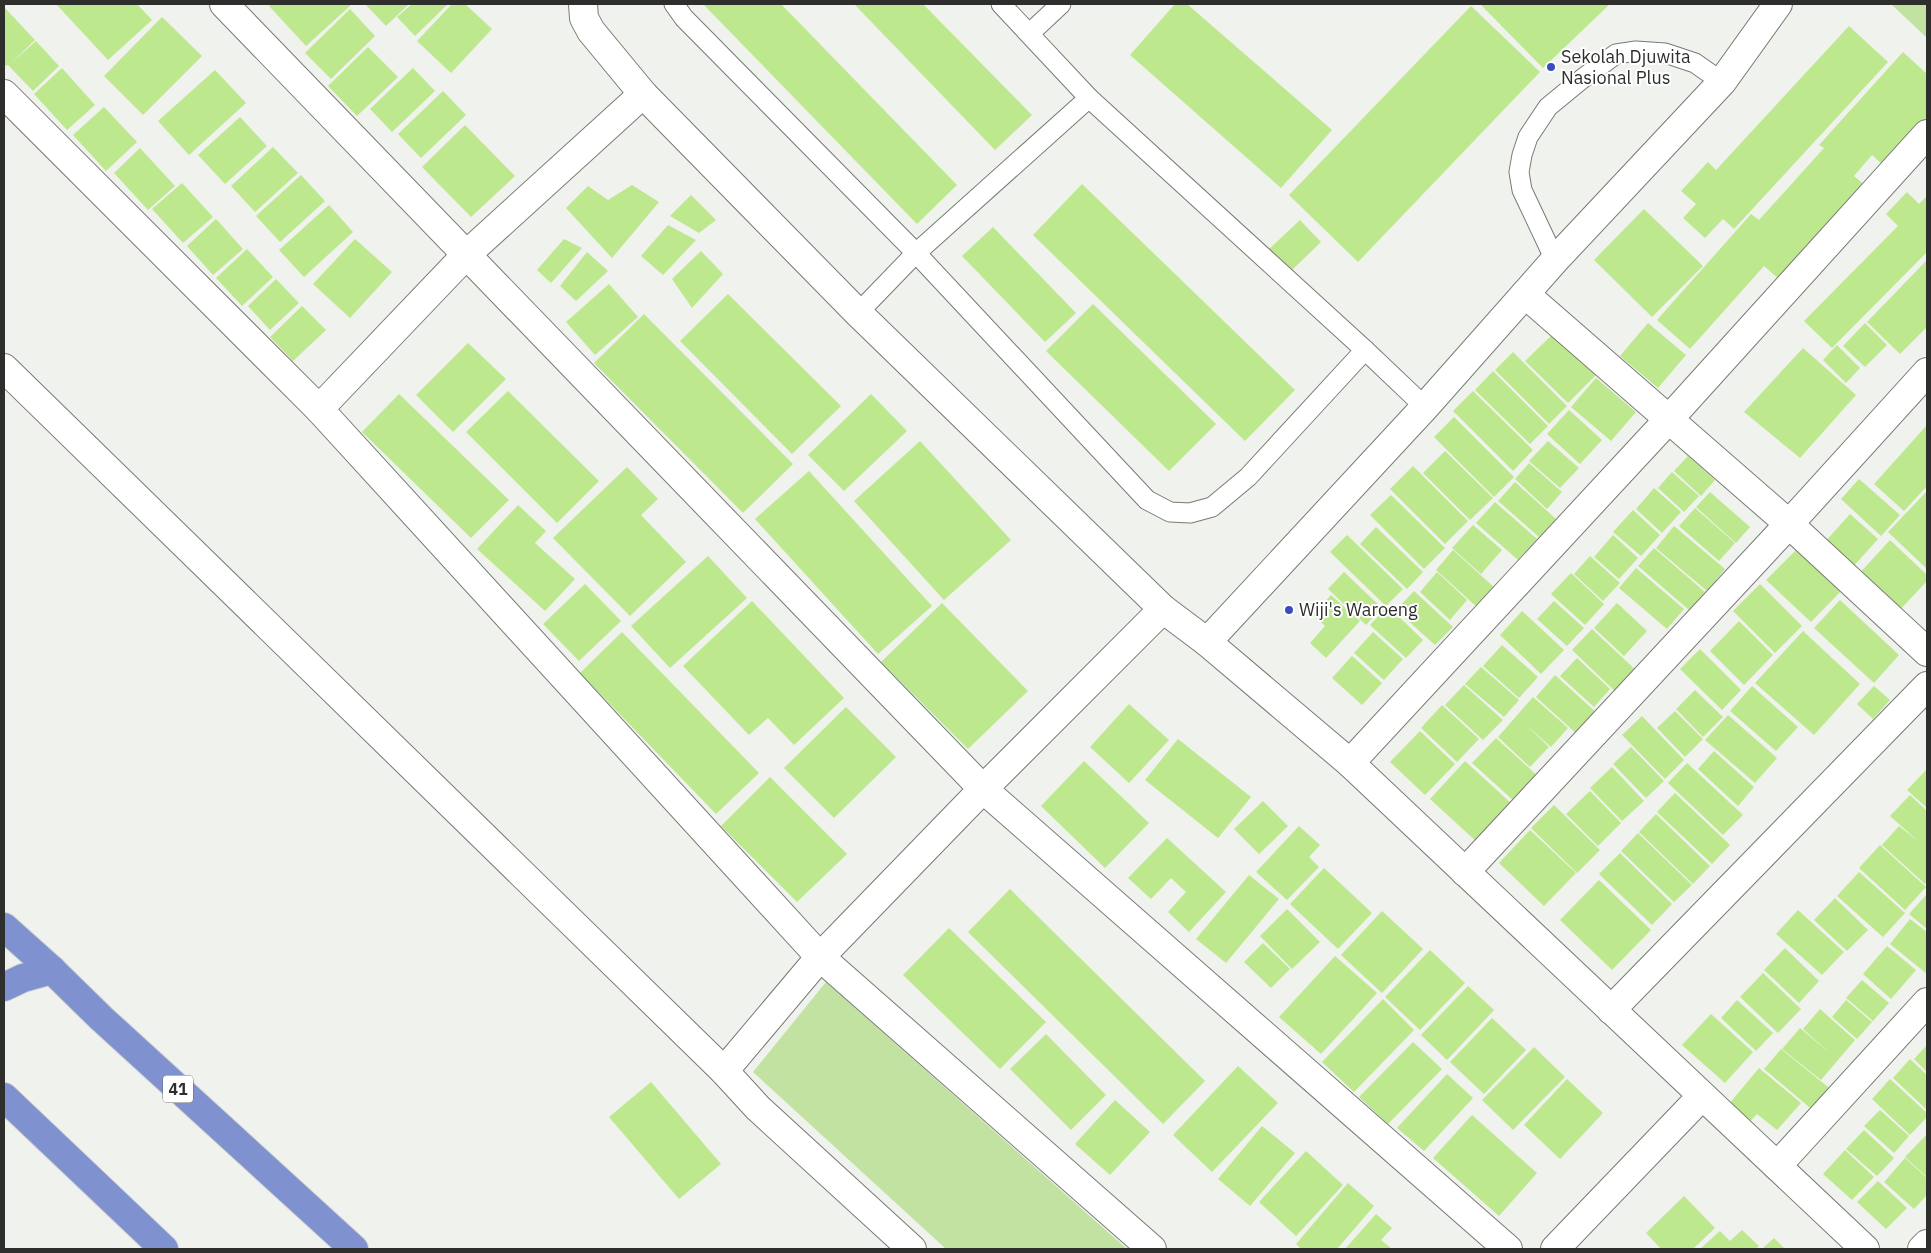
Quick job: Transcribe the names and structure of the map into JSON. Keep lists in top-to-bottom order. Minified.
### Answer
{"streets":{"highway":["41"]},"places":["Sekolah Djuwita Nasional Plus","Wiji's Waroeng"]}
